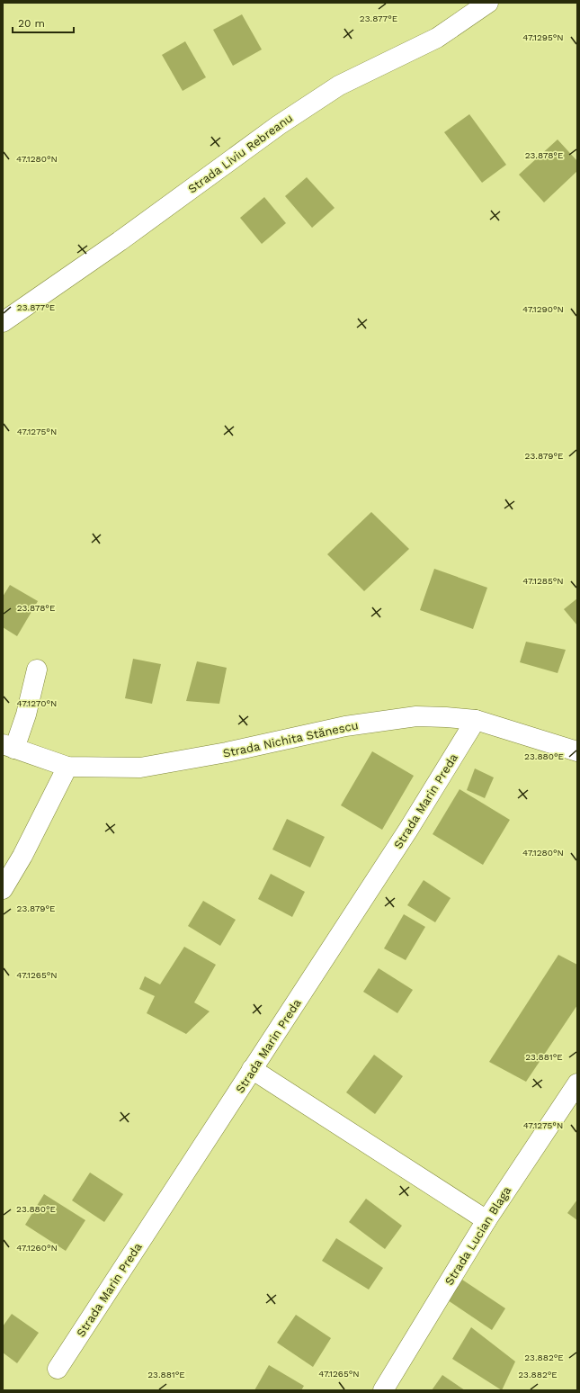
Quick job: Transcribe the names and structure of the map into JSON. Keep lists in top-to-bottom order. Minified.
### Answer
{"streets":{"street":["Strada Liviu Rebreanu","Strada Nichita Stănescu","Strada Marin Preda","Strada Lucian Blaga"]},"crossings":[["Strada Nichita Stănescu","Strada Marin Preda"]],"scale_bar":"20 m","coordinates":["23.877°E","47.1295°N","23.878°E","47.1280°N","47.1290°N","47.1275°N","23.879°E","47.1285°N","47.1270°N","23.880°E","47.1265°N","23.881°E","47.1260°N","23.882°E"]}
